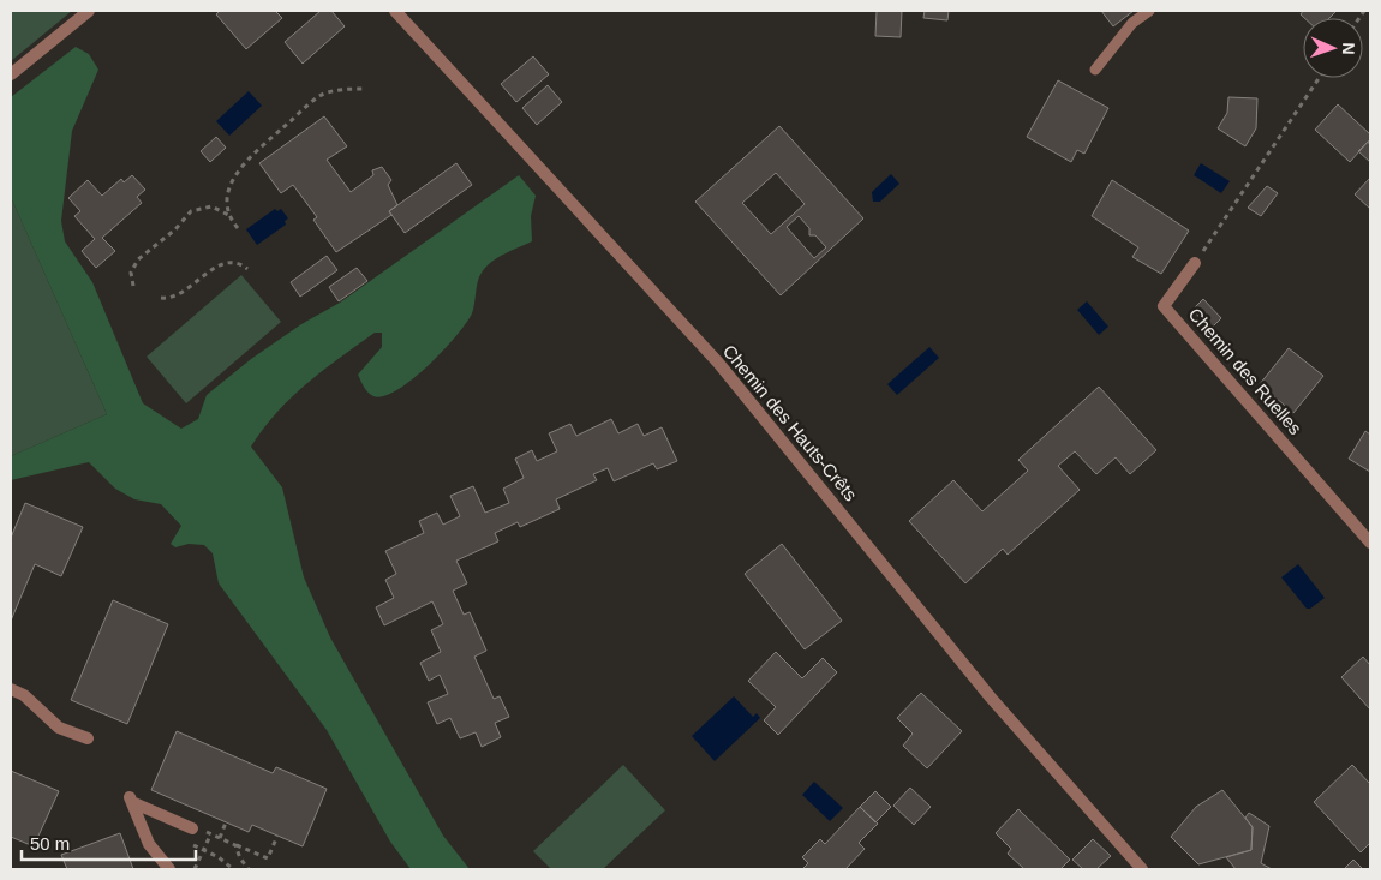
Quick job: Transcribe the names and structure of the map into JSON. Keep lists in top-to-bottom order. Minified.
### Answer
{"streets":{"street":["Chemin des Ruelles","Chemin des Hauts-Crêts"]},"scale_bar":"50 m","north":"right"}
